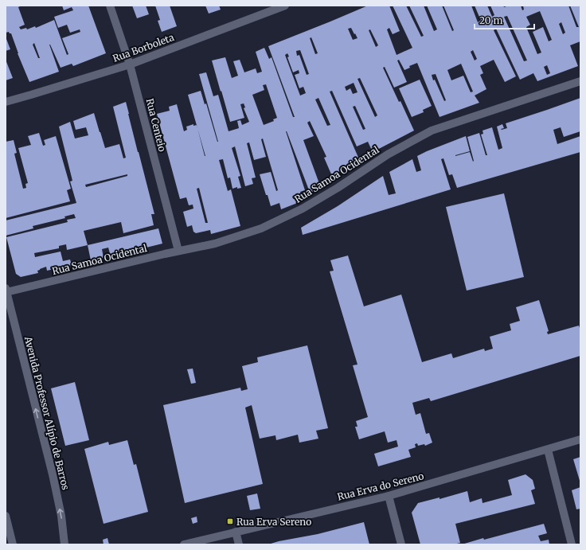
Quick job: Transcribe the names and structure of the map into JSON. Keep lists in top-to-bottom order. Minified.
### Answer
{"streets":{"street":["Rua Borboleta","Rua Centeio","Rua Samoa Ocidental","Avenida Professor Alípio de Barros","Rua Erva do Sereno"]},"crossings":[["Rua Borboleta","Rua Centeio"],["Rua Centeio","Rua Samoa Ocidental"],["Rua Samoa Ocidental","Avenida Professor Alípio de Barros"]],"one_way":["Avenida Professor Alípio de Barros"],"places":{"transit":["Rua Erva Sereno"]},"scale_bar":"20 m"}
